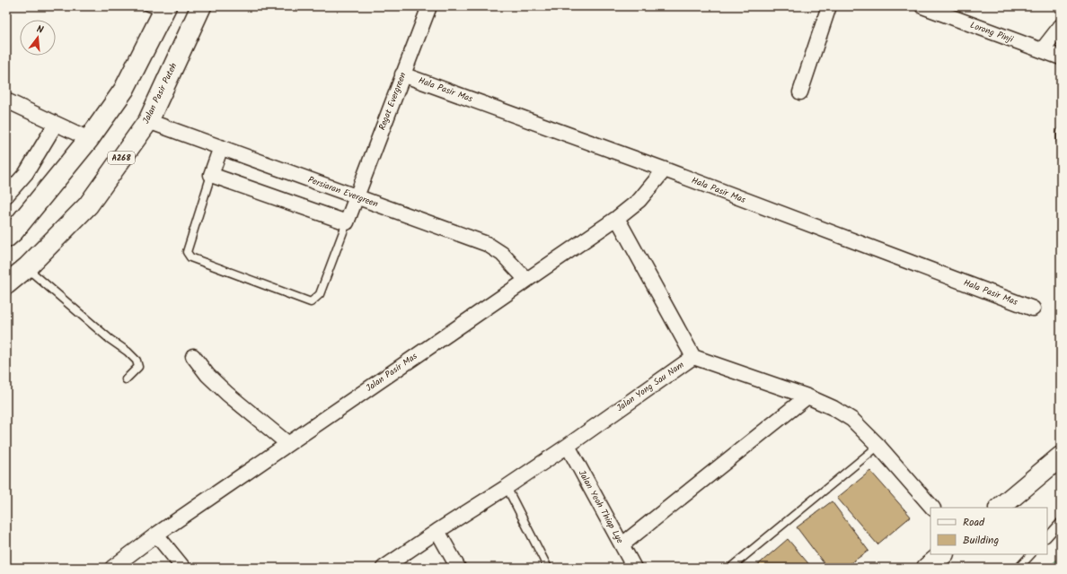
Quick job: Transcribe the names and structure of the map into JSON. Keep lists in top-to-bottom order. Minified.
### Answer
{"streets":{"main road":["Jalan Pasir Puteh","A268"],"street":["Lorong Pinji","Hala Pasir Mas","Regat Evergreen","Persiaran Evergreen","Jalan Pasir Mas","Jalan Yong Sau Nam","Jalan Yeoh Thiap Lye"]},"crossings":[["Hala Pasir Mas","Regat Evergreen"],["Hala Pasir Mas","Jalan Pasir Mas"],["Jalan Pasir Puteh","Persiaran Evergreen"],["Regat Evergreen","Persiaran Evergreen"],["Persiaran Evergreen","Jalan Pasir Mas"],["Jalan Yong Sau Nam","Jalan Yeoh Thiap Lye"]],"legend":["Road","Building"],"north":"top"}
